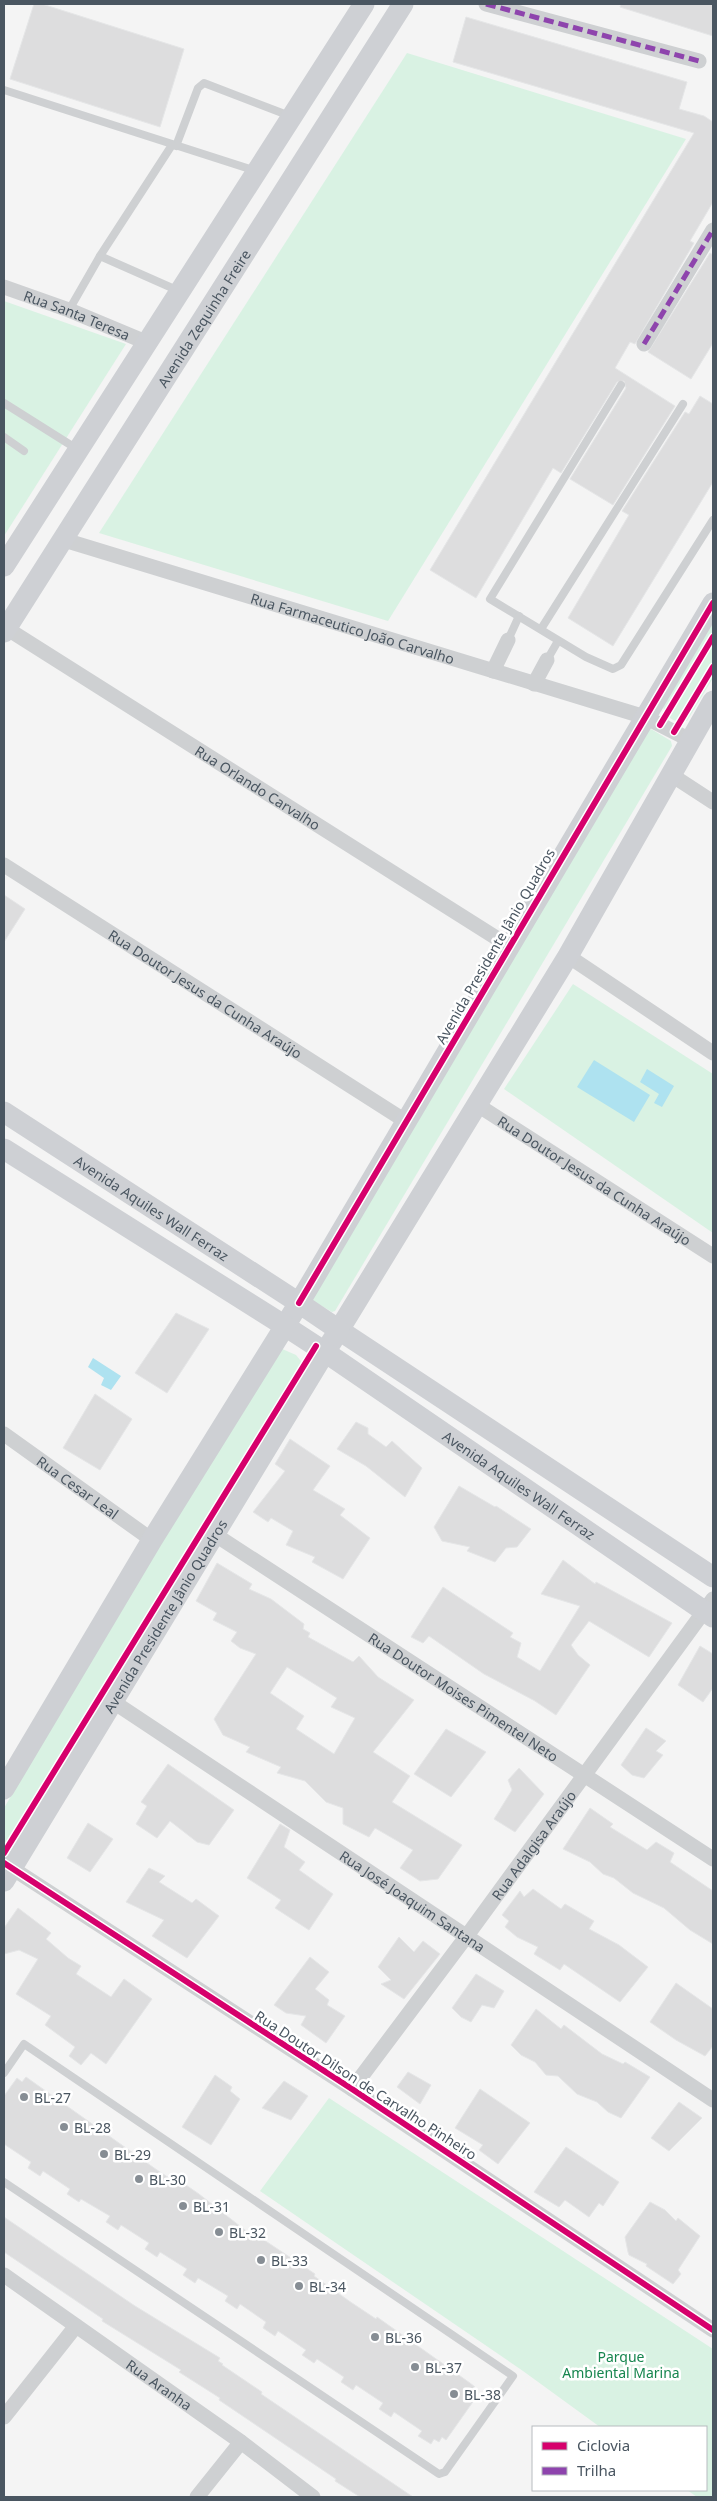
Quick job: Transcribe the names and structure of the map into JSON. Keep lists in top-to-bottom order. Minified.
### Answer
{"streets":{"main road":["Avenida Zequinha Freire","Avenida Presidente Jânio Quadros","Avenida Aquiles Wall Ferraz"],"street":["Rua Santa Teresa","Rua Farmaceutico João Carvalho","Rua Orlando Carvalho","Rua Doutor Jesus da Cunha Araújo","Rua Cesar Leal","Rua Doutor Moises Pimentel Neto","Rua Adalgisa Araújo","Rua José Joaquim Santana","Rua Doutor Dilson de Carvalho Pinheiro","Rua Aranha"]},"crossings":[["Avenida Zequinha Freire","Rua Farmaceutico João Carvalho"],["Avenida Zequinha Freire","Rua Orlando Carvalho"],["Rua Farmaceutico João Carvalho","Avenida Presidente Jânio Quadros"],["Rua Orlando Carvalho","Avenida Presidente Jânio Quadros"],["Avenida Presidente Jânio Quadros","Rua Doutor Jesus da Cunha Araújo"],["Avenida Presidente Jânio Quadros","Avenida Aquiles Wall Ferraz"],["Avenida Presidente Jânio Quadros","Rua Doutor Moises Pimentel Neto"],["Avenida Presidente Jânio Quadros","Rua José Joaquim Santana"],["Avenida Presidente Jânio Quadros","Rua Doutor Dilson de Carvalho Pinheiro"],["Avenida Aquiles Wall Ferraz","Rua Adalgisa Araújo"],["Rua Doutor Moises Pimentel Neto","Rua Adalgisa Araújo"],["Rua Adalgisa Araújo","Rua José Joaquim Santana"],["Rua Adalgisa Araújo","Rua Doutor Dilson de Carvalho Pinheiro"]],"parks":["Parque Ambiental Marina"],"places":["BL-27","BL-28","BL-29","BL-30","BL-31","BL-32","BL-33","BL-34","BL-36","BL-37","BL-38"],"legend":["Ciclovia","Trilha"]}
